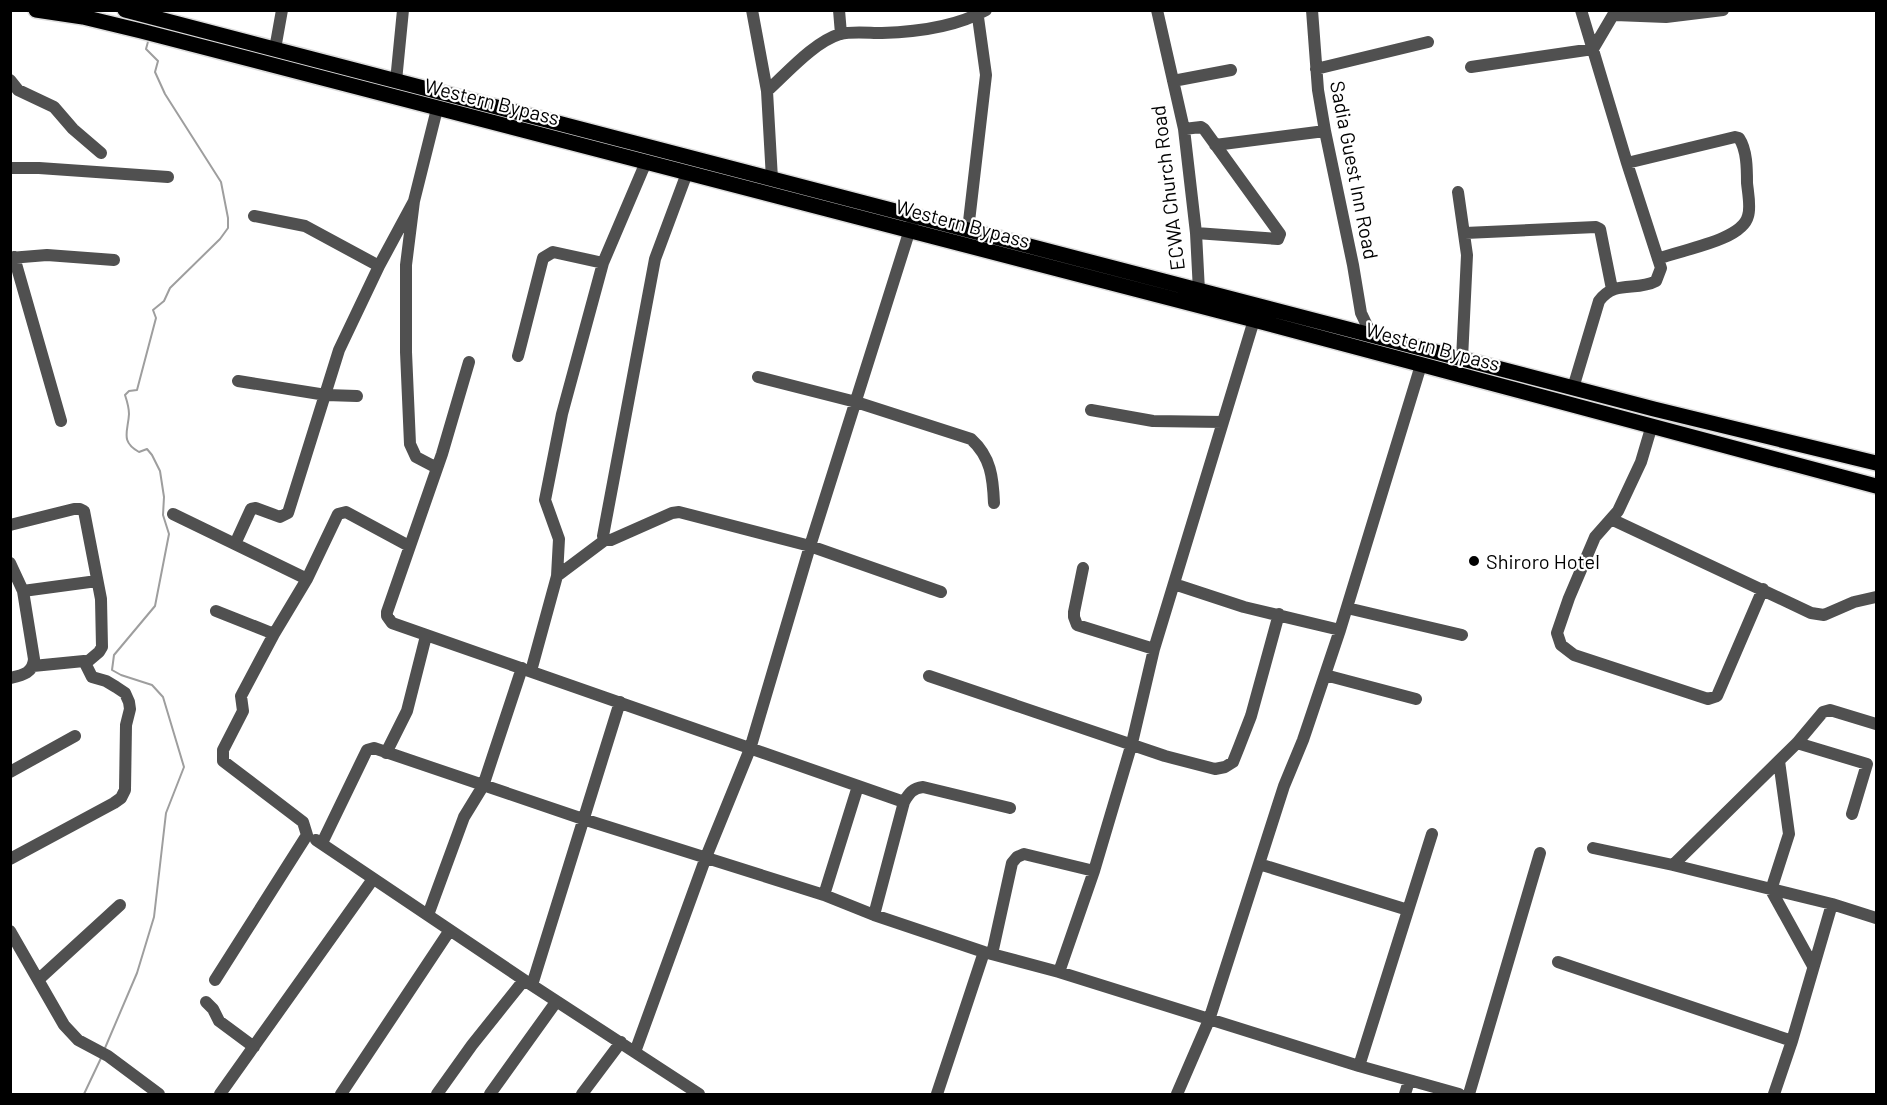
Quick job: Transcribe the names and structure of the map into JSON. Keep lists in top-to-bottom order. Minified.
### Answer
{"streets":{"main road":["Western Bypass"],"street":["Sadia Guest Inn Road","ECWA Church Road"]},"crossings":[["Western Bypass","Sadia Guest Inn Road"],["Western Bypass","ECWA Church Road"]],"places":["Shiroro Hotel"]}
